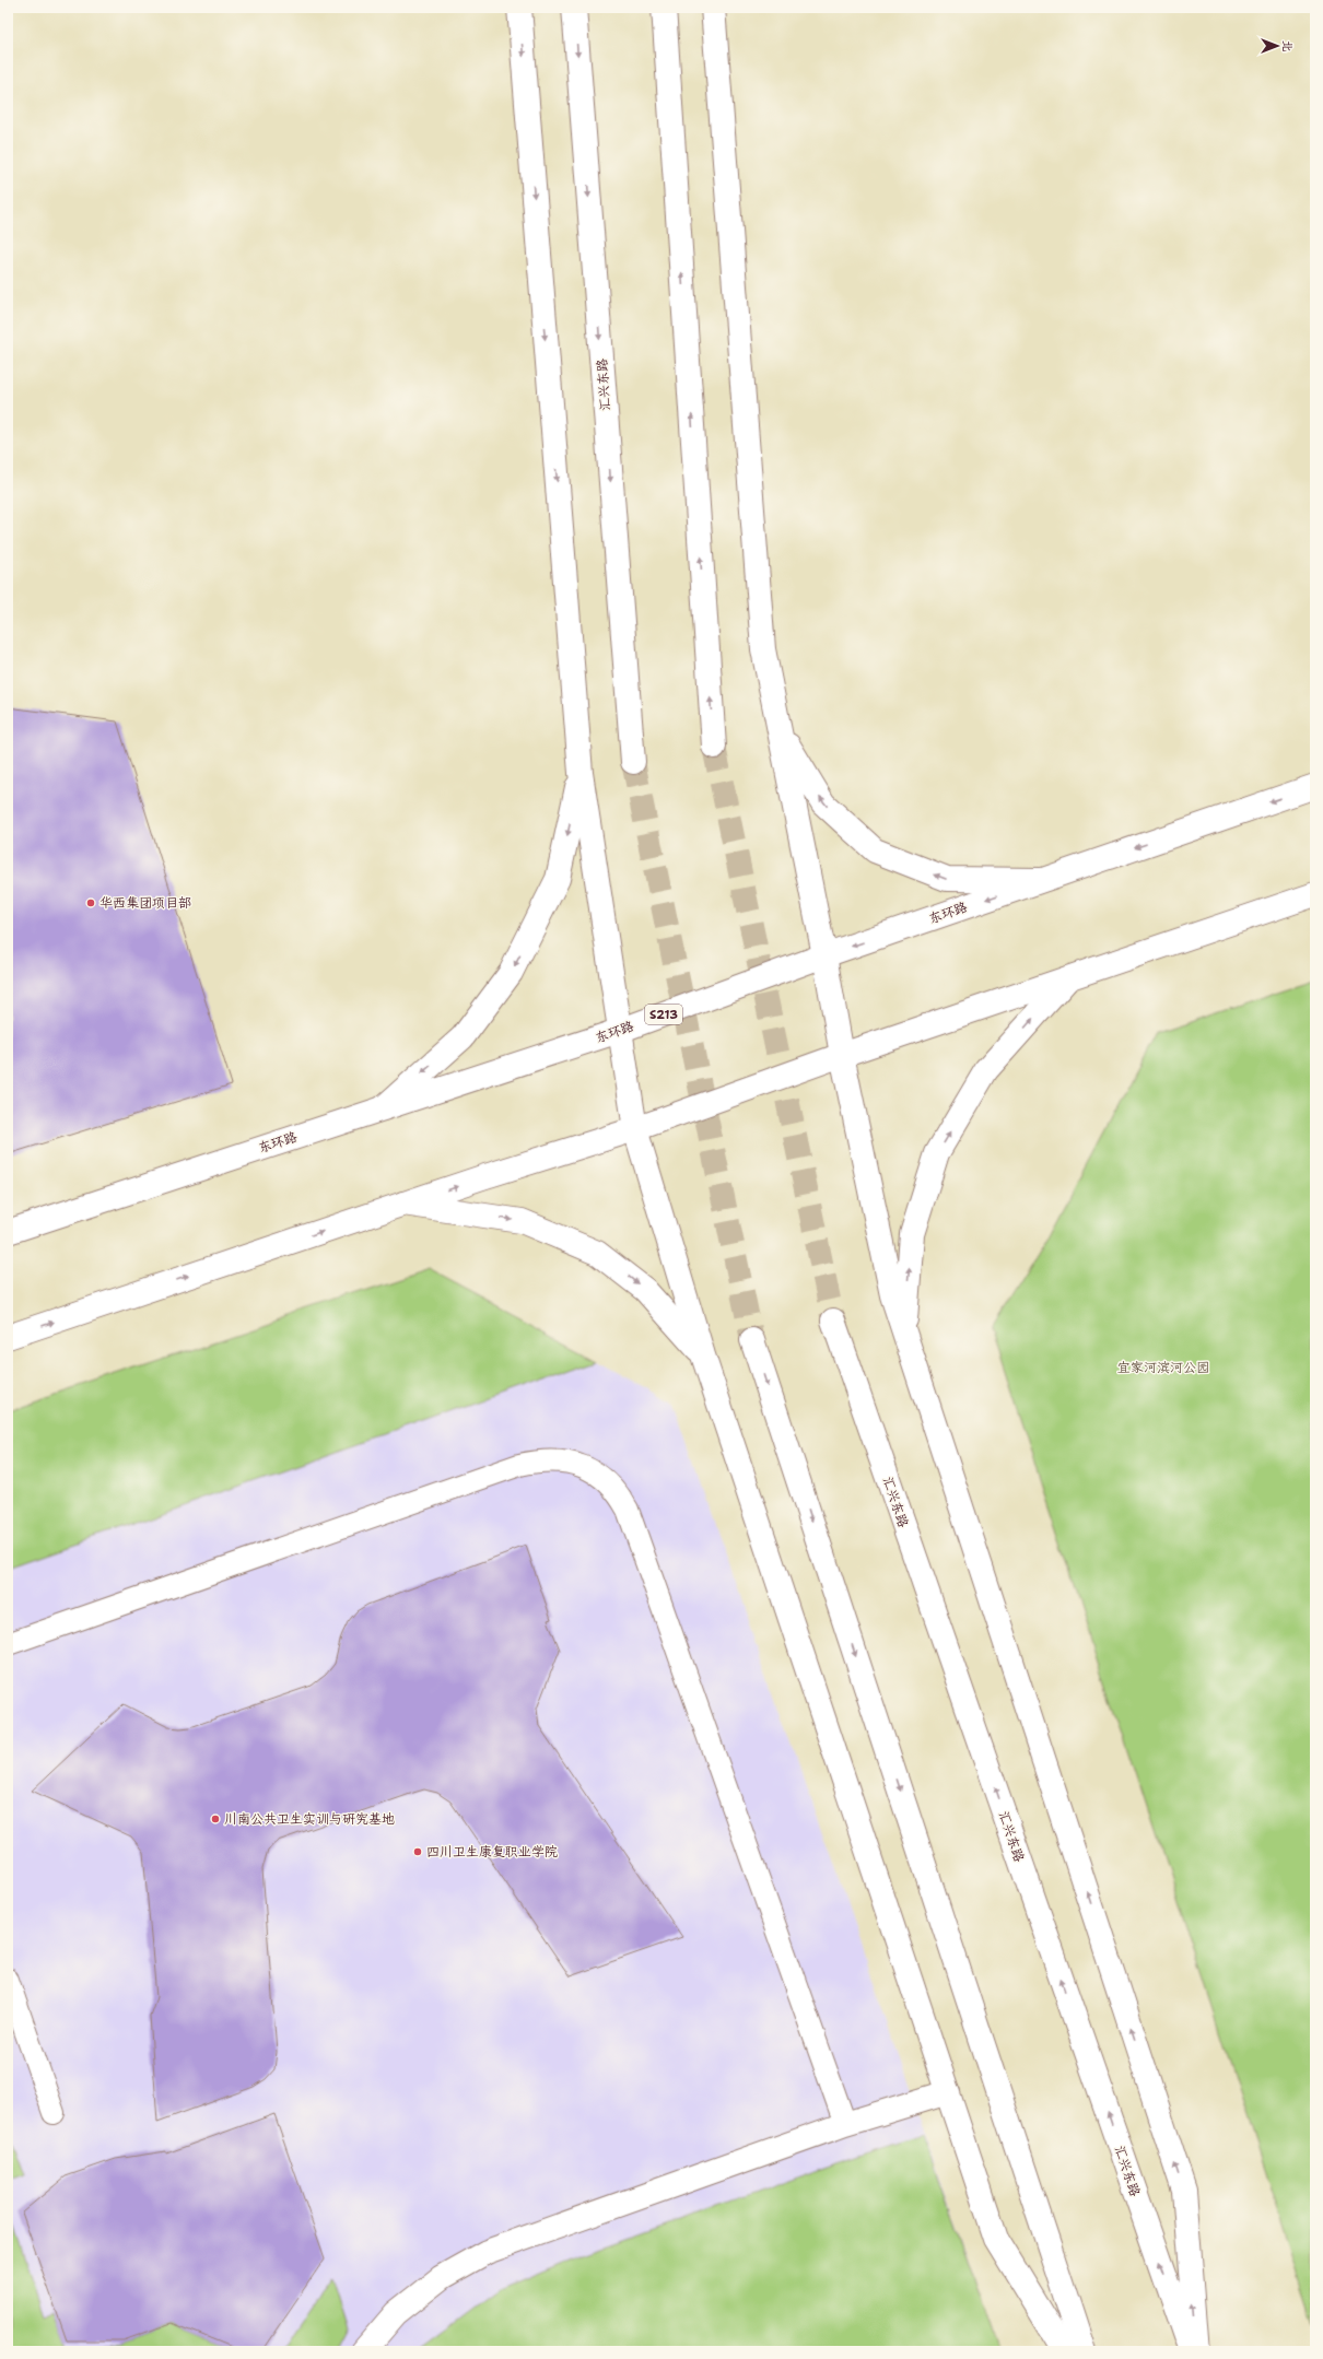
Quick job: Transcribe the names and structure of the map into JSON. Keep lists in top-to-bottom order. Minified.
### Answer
{"streets":{"main road":["汇兴东路","东环路","S213"]},"parks":["宜家河滨河公园"],"places":["华西集团项目部","川南公共卫生实训与研究基地","四川卫生康复职业学院"],"north":"right"}
